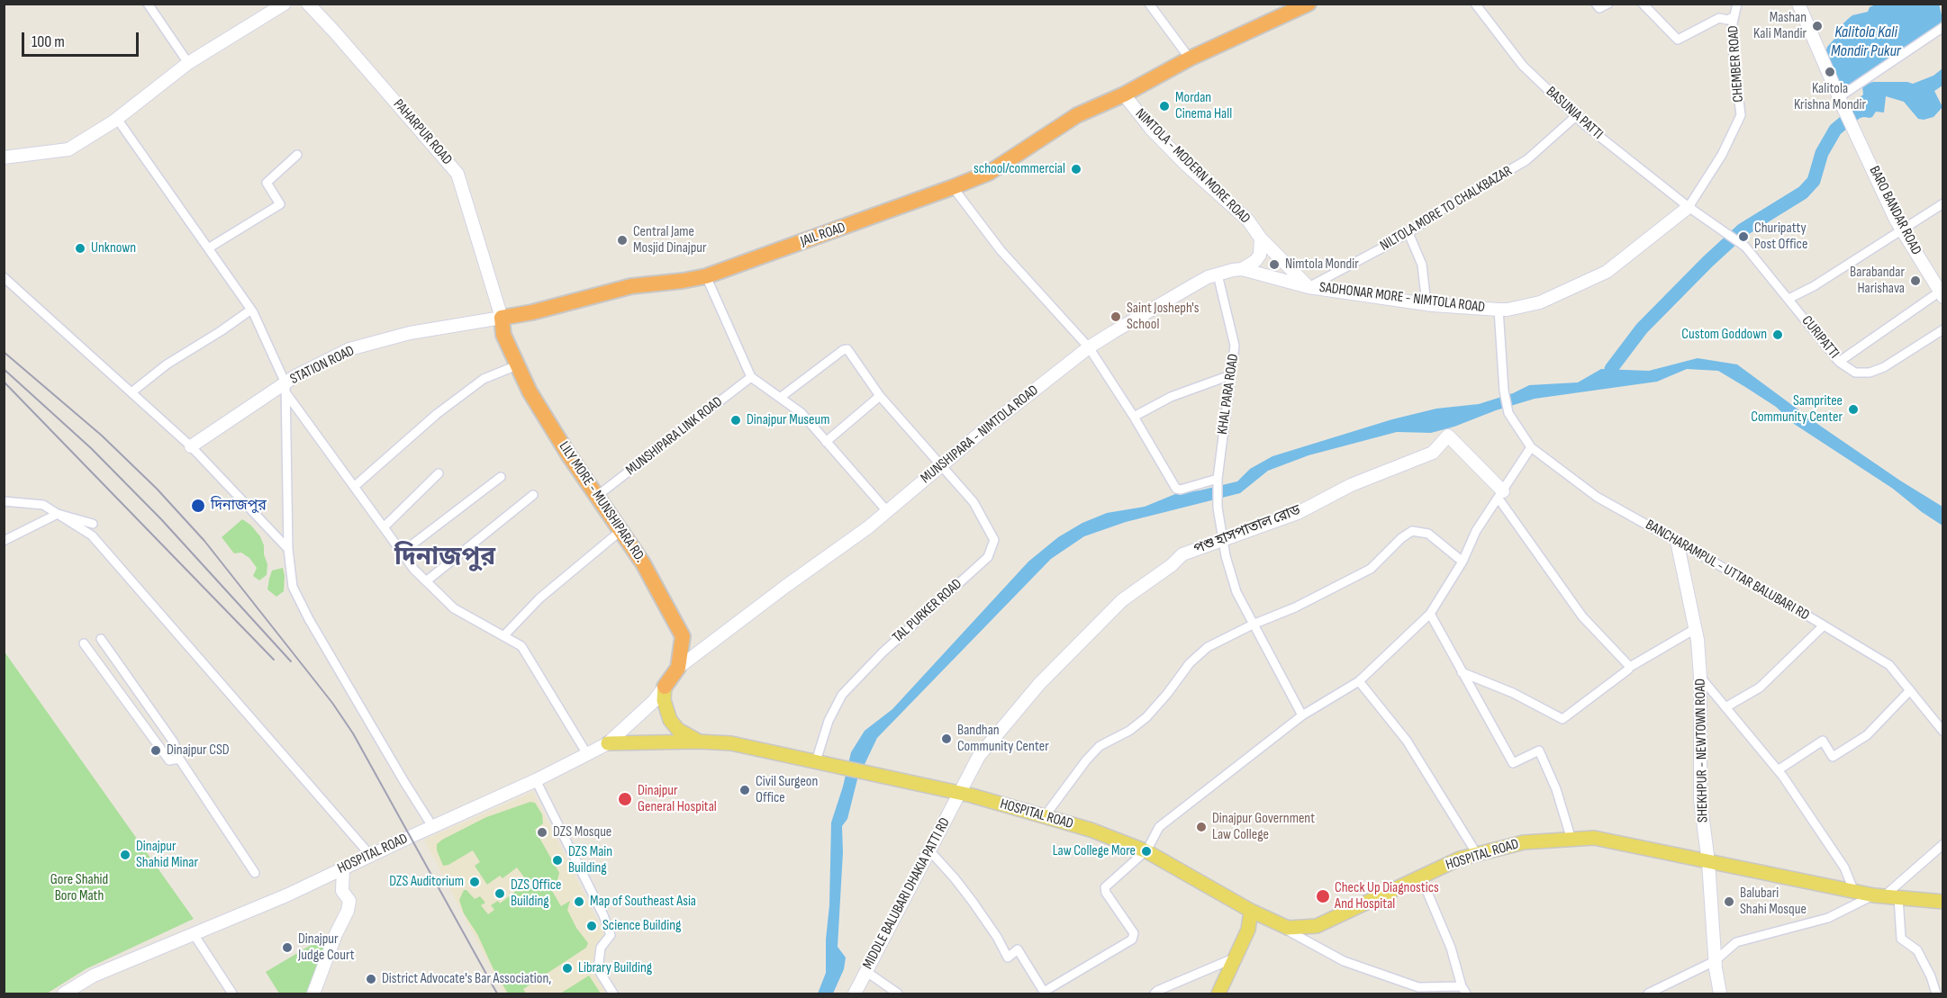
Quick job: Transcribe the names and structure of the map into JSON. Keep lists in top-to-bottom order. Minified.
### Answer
{"streets":{"highway":["JAIL ROAD","LILY MORE - MUNSHIPARA RD."],"main road":["HOSPITAL ROAD"],"street":["CHEMBER ROAD","BASUNIA PATTI","PAHARPUR ROAD","NIMTOLA - MODERN MORE ROAD","NILTOLA MORE TO CHALKBAZAR","BARO BANDAR ROAD","SADHONAR MORE - NIMTOLA ROAD","CURIPATTI","STATION ROAD","KHAL PARA ROAD","MUNSHIPARA - NIMTOLA ROAD","MUNSHIPARA LINK ROAD","পশু হাসপাতাল রোড","BANCHARAMPUL - UTTAR BALUBARI RD","TAL PURKER ROAD","SHEKHPUR - NEWTOWN ROAD","MIDDLE BALUBARI DHAKIA PATTI RD"]},"crossings":[["CHEMBER ROAD","BASUNIA PATTI"],["CHEMBER ROAD","SADHONAR MORE - NIMTOLA ROAD"],["BASUNIA PATTI","NILTOLA MORE TO CHALKBAZAR"],["BASUNIA PATTI","SADHONAR MORE - NIMTOLA ROAD"],["BASUNIA PATTI","CURIPATTI"],["PAHARPUR ROAD","JAIL ROAD"],["PAHARPUR ROAD","STATION ROAD"],["PAHARPUR ROAD","LILY MORE - MUNSHIPARA RD."],["NIMTOLA - MODERN MORE ROAD","JAIL ROAD"],["NIMTOLA - MODERN MORE ROAD","SADHONAR MORE - NIMTOLA ROAD"],["NILTOLA MORE TO CHALKBAZAR","SADHONAR MORE - NIMTOLA ROAD"],["NILTOLA MORE TO CHALKBAZAR","MUNSHIPARA - NIMTOLA ROAD"],["JAIL ROAD","STATION ROAD"],["JAIL ROAD","LILY MORE - MUNSHIPARA RD."],["SADHONAR MORE - NIMTOLA ROAD","MUNSHIPARA - NIMTOLA ROAD"],["SADHONAR MORE - NIMTOLA ROAD","BANCHARAMPUL - UTTAR BALUBARI RD"],["STATION ROAD","LILY MORE - MUNSHIPARA RD."],["KHAL PARA ROAD","MUNSHIPARA - NIMTOLA ROAD"],["KHAL PARA ROAD","পশু হাসপাতাল রোড"],["MUNSHIPARA - NIMTOLA ROAD","LILY MORE - MUNSHIPARA RD."],["MUNSHIPARA - NIMTOLA ROAD","TAL PURKER ROAD"],["MUNSHIPARA LINK ROAD","LILY MORE - MUNSHIPARA RD."],["LILY MORE - MUNSHIPARA RD.","HOSPITAL ROAD"],["পশু হাসপাতাল রোড","HOSPITAL ROAD"],["পশু হাসপাতাল রোড","MIDDLE BALUBARI DHAKIA PATTI RD"],["BANCHARAMPUL - UTTAR BALUBARI RD","SHEKHPUR - NEWTOWN ROAD"],["TAL PURKER ROAD","HOSPITAL ROAD"],["SHEKHPUR - NEWTOWN ROAD","HOSPITAL ROAD"],["HOSPITAL ROAD","MIDDLE BALUBARI DHAKIA PATTI RD"]],"districts":["দিনাজপুর"],"water":["Kalitola Kali Mondir Pukur"],"parks":["Gore Shahid Boro Math"],"places":["Mashan Kali Mandir","Kalitola Krishna Mondir","Mordan Cinema Hall","school/commercial","Churipatty Post Office","Central Jame Mosjid Dinajpur","Unknown","Nimtola Mondir","Barabandar Harishava","Saint Josheph's School","Custom Goddown","Sampritee Community Center","Dinajpur Museum","দিনাজপুর","Bandhan Community Center","Dinajpur CSD","Civil Surgeon Office","Dinajpur General Hospital","Dinajpur Government Law College","DZS Mosque","Law College More","Dinajpur Shahid Minar","DZS Main Building","DZS Auditorium","DZS Office Building","Check Up Diagnostics And Hospital","Map of Southeast Asia","Balubari Shahi Mosque","Science Building","Dinajpur Judge Court","Library Building","District Advocate's Bar Association,"],"scale_bar":"100 m"}
